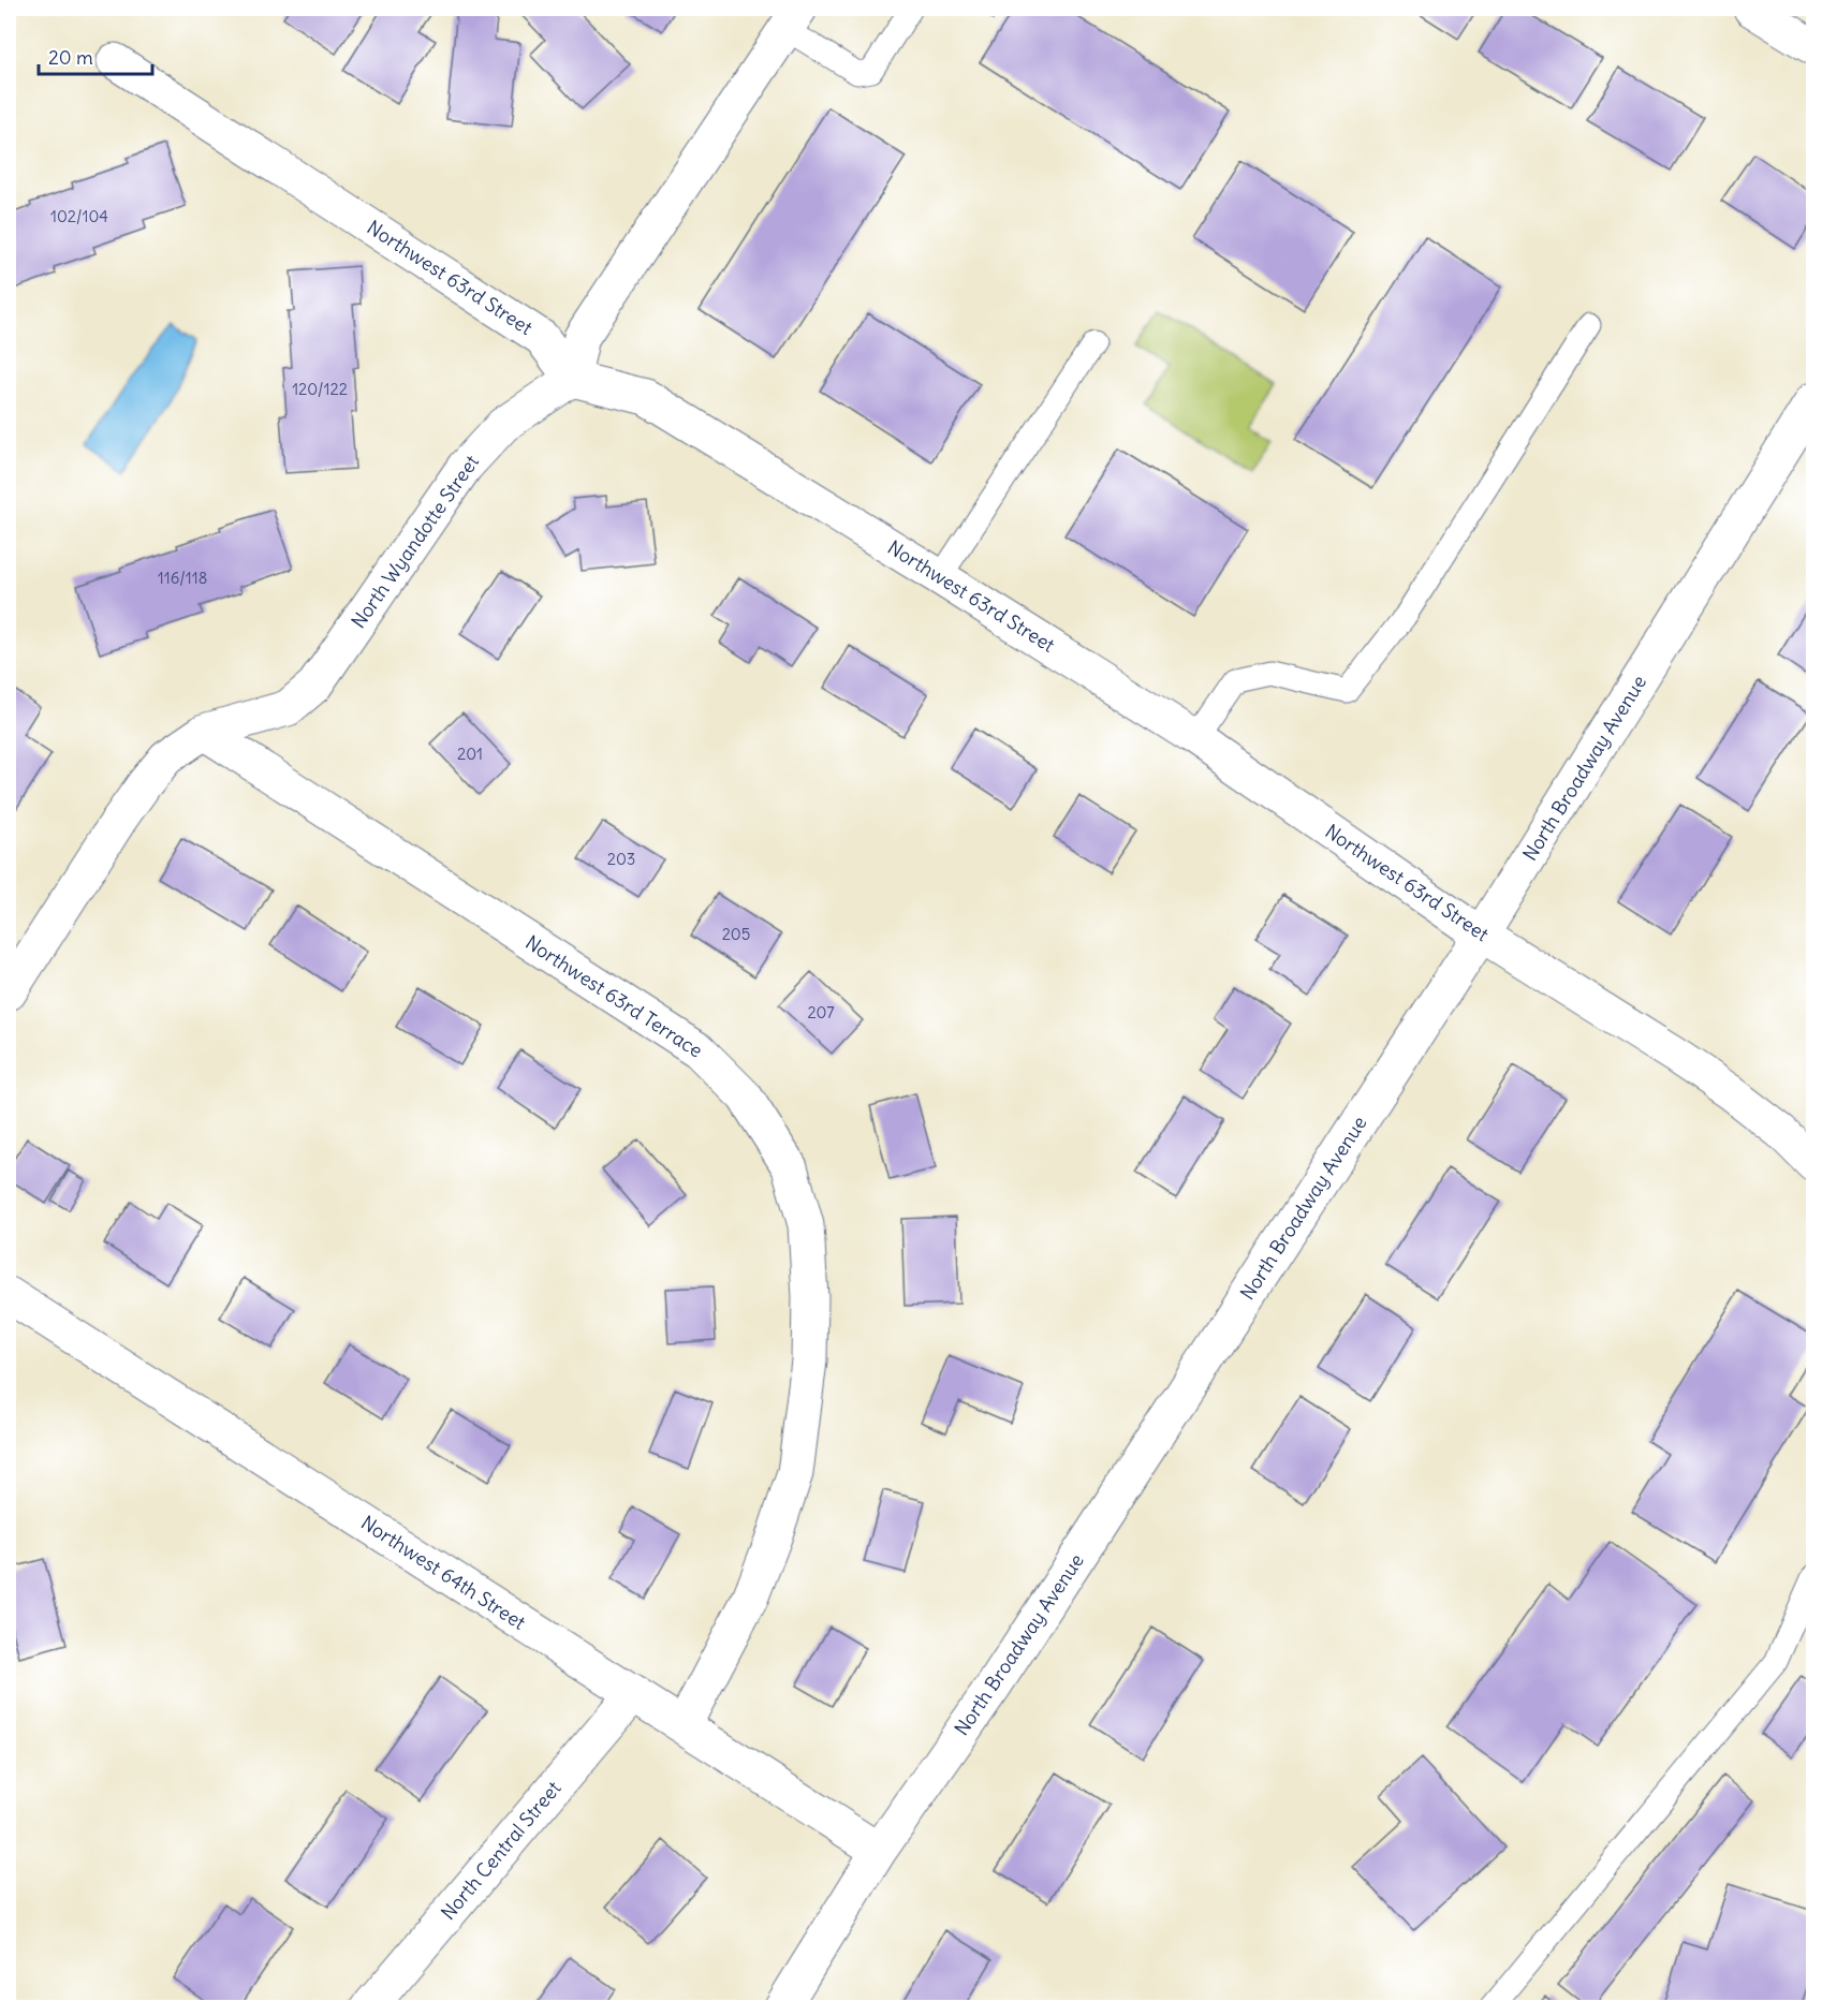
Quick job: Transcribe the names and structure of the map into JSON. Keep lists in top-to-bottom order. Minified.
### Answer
{"streets":{"street":["Northwest 63rd Street","North Wyandotte Street","North Broadway Avenue","Northwest 63rd Terrace","Northwest 64th Street","North Central Street"]},"crossings":[["Northwest 63rd Street","North Wyandotte Street"],["Northwest 63rd Street","North Broadway Avenue"],["North Wyandotte Street","Northwest 63rd Terrace"],["North Broadway Avenue","Northwest 64th Street"],["Northwest 63rd Terrace","Northwest 64th Street"],["Northwest 64th Street","North Central Street"]],"house_numbers":["102/104","120/122","116/118","201","203","205","207"],"scale_bar":"20 m"}
